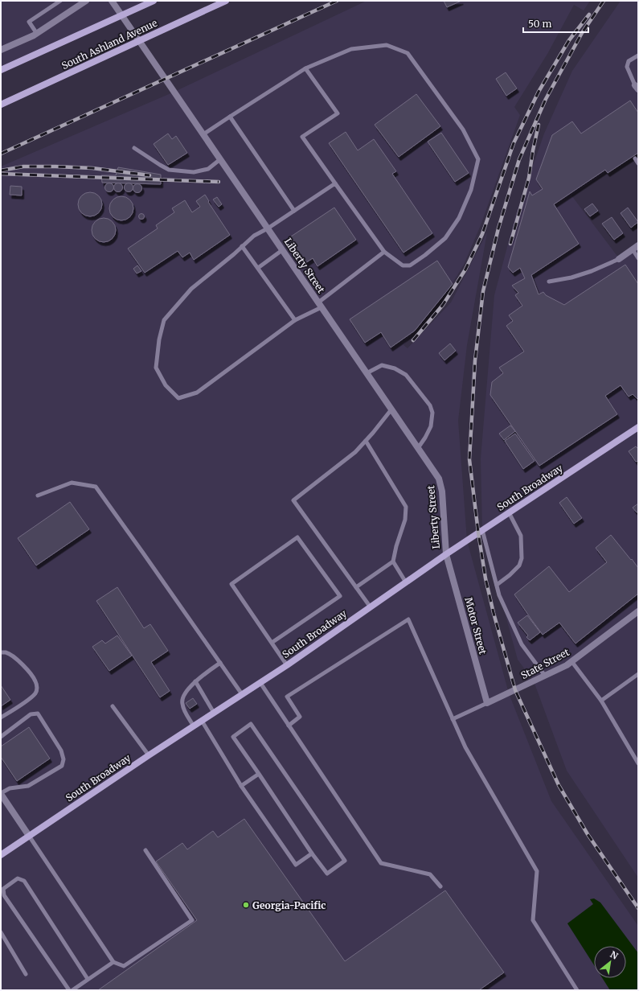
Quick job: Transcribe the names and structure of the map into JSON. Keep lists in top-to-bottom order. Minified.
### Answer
{"streets":{"street":["South Ashland Avenue","Liberty Street","South Broadway","Motor Street","State Street"]},"crossings":[["South Ashland Avenue","Liberty Street"],["Liberty Street","South Broadway"],["Liberty Street","Motor Street"],["South Broadway","Motor Street"],["Motor Street","State Street"]],"places":["Georgia-Pacific"],"scale_bar":"50 m","north":"top right"}
